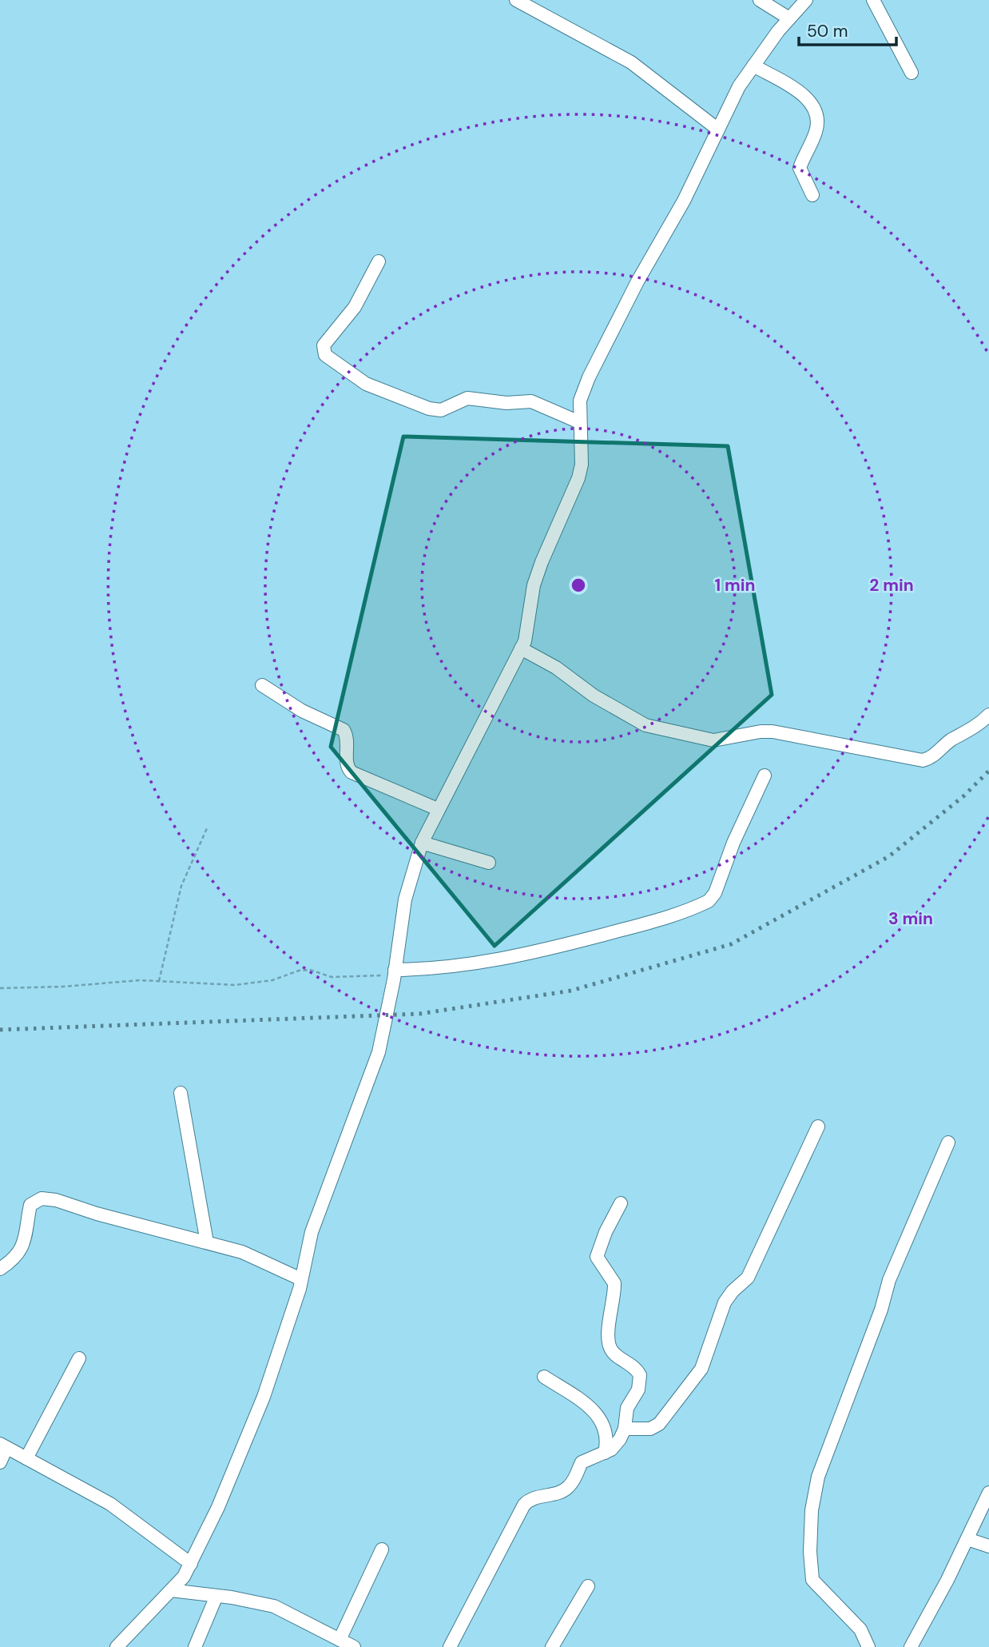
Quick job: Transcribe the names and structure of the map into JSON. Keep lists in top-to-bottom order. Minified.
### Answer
{"scale_bar":"50 m","rings":["1 min","2 min","3 min"]}
